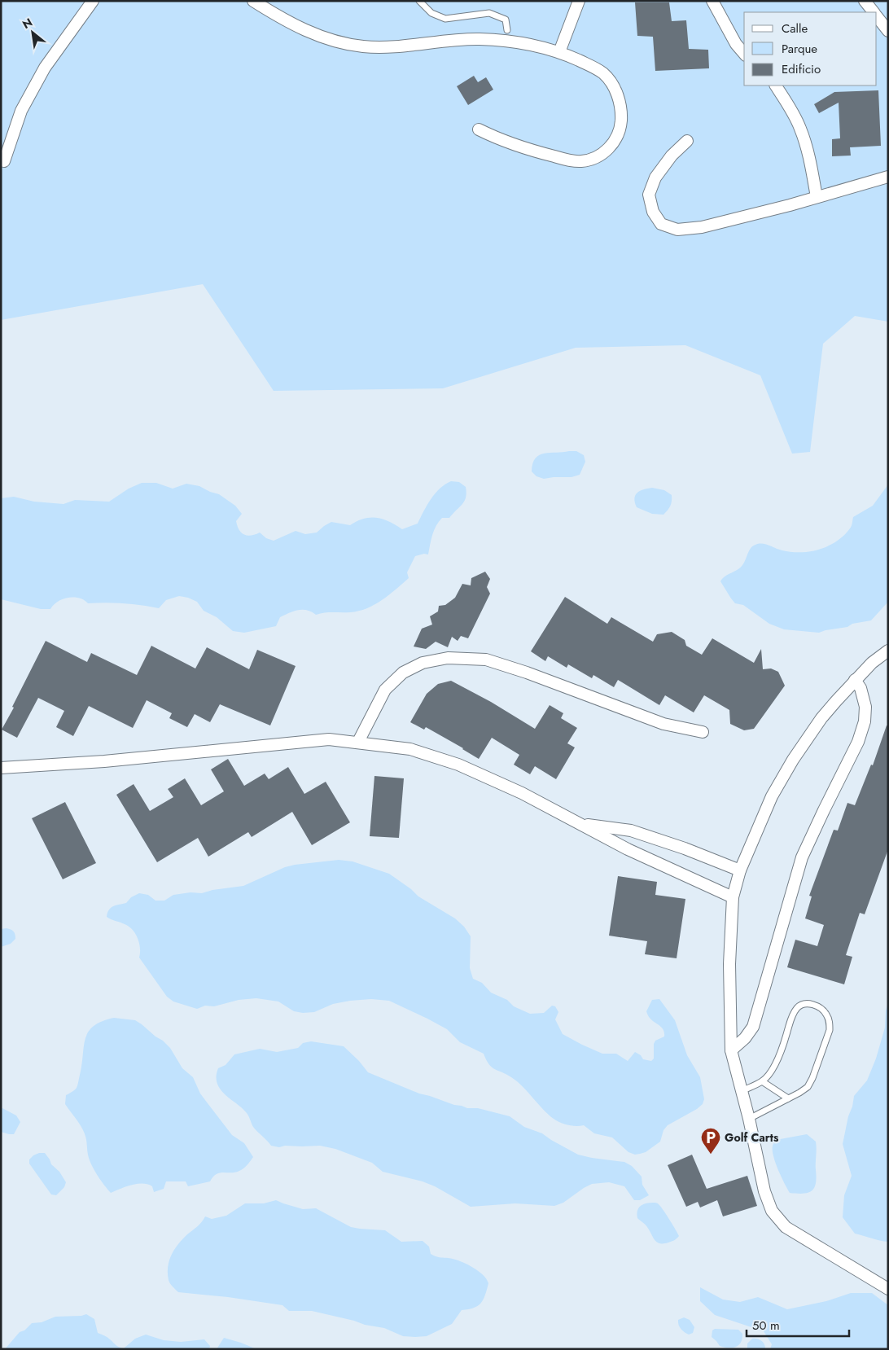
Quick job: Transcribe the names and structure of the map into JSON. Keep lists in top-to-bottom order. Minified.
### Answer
{"places":{"parking":["Golf Carts"]},"legend":["Calle","Parque","Edificio"],"scale_bar":"50 m","north":"top left"}
